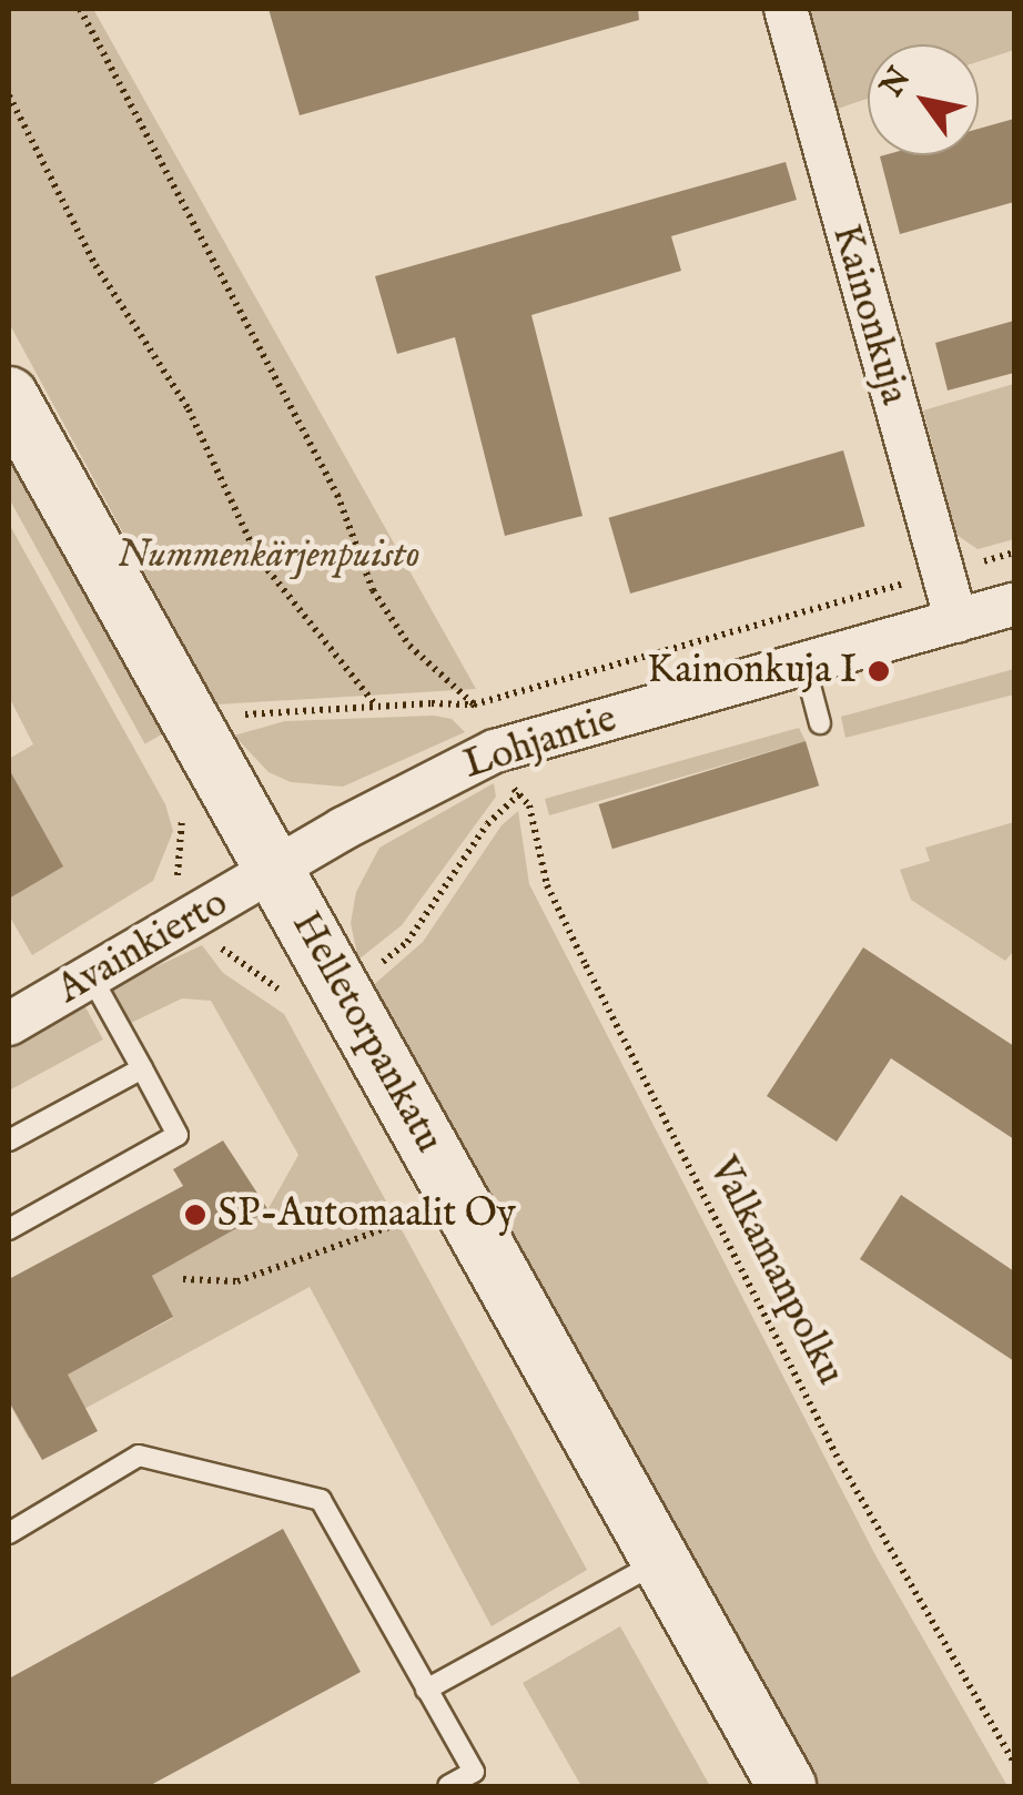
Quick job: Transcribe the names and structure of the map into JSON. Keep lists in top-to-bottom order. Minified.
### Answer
{"streets":{"street":["Kainonkuja","Lohjantie","Avainkierto","Helletorpankatu"],"path":["Valkamanpolku"]},"crossings":[["Kainonkuja","Lohjantie"],["Lohjantie","Avainkierto"],["Lohjantie","Helletorpankatu"],["Lohjantie","Valkamanpolku"],["Avainkierto","Helletorpankatu"]],"parks":["Nummenkärjenpuisto"],"places":["Kainonkuja I","SP-Automaalit Oy"],"north":"top left"}
